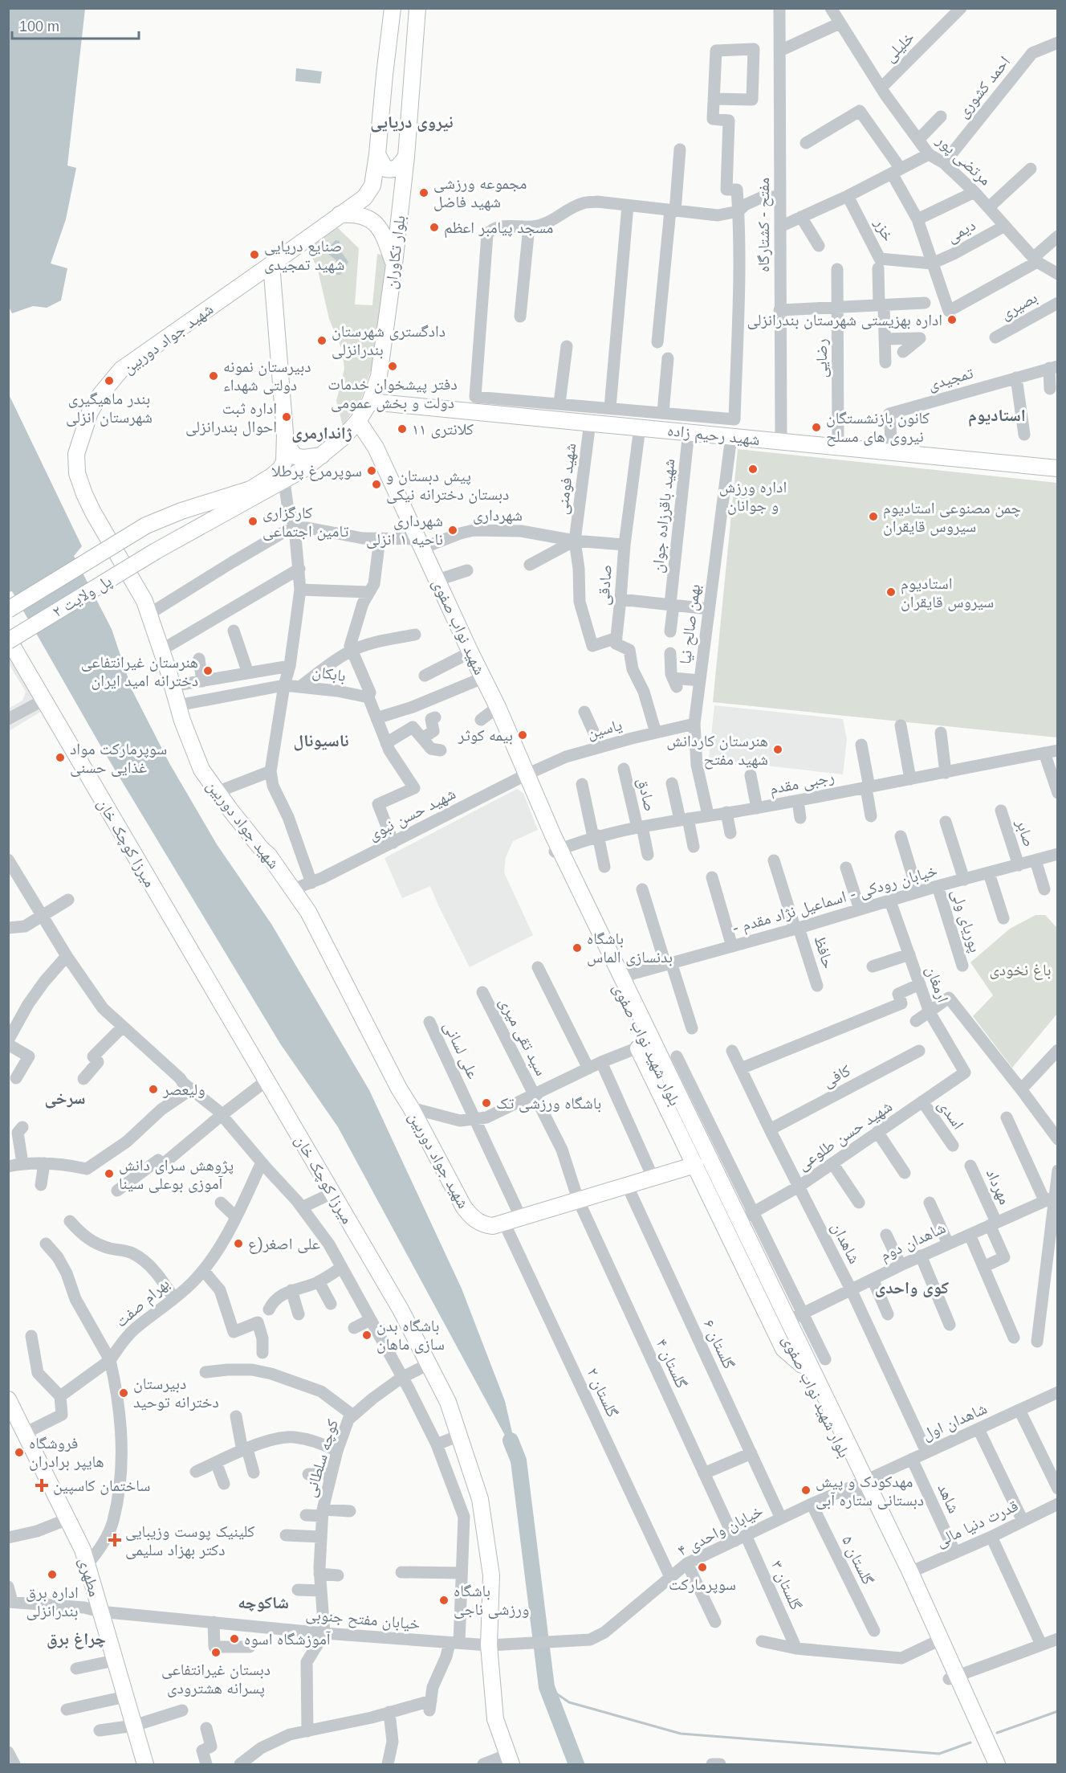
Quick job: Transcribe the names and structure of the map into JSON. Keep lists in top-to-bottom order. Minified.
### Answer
{"streets":{"main road":["بلوار تکاوران","شهید جواد دوربین","شهید رحیم زاده","پل ولایت ۲","شهید نواب صفوی","میرزا کوچک خان","بلوار شهید نواب صفوی","مطهری"],"street":["خلیلی","احمد کشوری","مرتضی پور","مفتح - کشتارگاه","خزر","دیمی","بصیری","رضایی","تمجیدی","شهید فومنی","شهرداری","شهید باقرزاده جوان","صادقی","بهمن صالح نیا","بابکان","یاسین","رجبی مقدم","صادق","شهید حسن نبوی","صابر","- خیابان رودکی - اسماعیل نژاد مقدم","پوریای ولی","حافظ","ارمغان","سید تقی میری","علی لسانی","کافی","اسدی","شهید حسن طلوعی","مهرداد","شاهدان دوم","شاهدان","بهرام صفت","گلستان ۶","گلستان ۴","گلستان ۲","شاهدان اول","کوچه سلطانی","شاهد","قدرت دنیا مالی","خیابان واحدی ۴","گلستان ۵","گلستان ۳","خیابان مفتح جنوبی"]},"crossings":[["خلیلی","مرتضی پور"],["احمد کشوری","مرتضی پور"],["مرتضی پور","دیمی"],["مفتح - کشتارگاه","شهید رحیم زاده"],["خزر","دیمی"],["بلوار تکاوران","شهید رحیم زاده"],["بلوار تکاوران","پل ولایت ۲"],["بلوار تکاوران","شهید نواب صفوی"],["شهید جواد دوربین","بابکان"],["شهید جواد دوربین","شهید حسن نبوی"],["شهید جواد دوربین","سید تقی میری"],["شهید جواد دوربین","علی لسانی"],["شهید جواد دوربین","گلستان ۶"],["شهید جواد دوربین","گلستان ۴"],["شهید جواد دوربین","گلستان ۲"],["رضایی","شهید رحیم زاده"],["تمجیدی","شهید رحیم زاده"],["شهید رحیم زاده","شهید فومنی"],["شهید رحیم زاده","شهید باقرزاده جوان"],["شهید رحیم زاده","صادقی"],["شهید رحیم زاده","بهمن صالح نیا"],["شهید فومنی","شهرداری"],["شهید فومنی","صادقی"],["شهرداری","صادقی"],["شهرداری","شهید نواب صفوی"],["پل ولایت ۲","میرزا کوچک خان"],["بهمن صالح نیا","یاسین"],["بهمن صالح نیا","رجبی مقدم"],["شهید نواب صفوی","یاسین"],["شهید نواب صفوی","رجبی مقدم"],["شهید نواب صفوی","شهید حسن نبوی"],["شهید نواب صفوی","بلوار شهید نواب صفوی"],["یاسین","شهید حسن نبوی"],["رجبی مقدم","صادق"],["رجبی مقدم","بلوار شهید نواب صفوی"],["صابر","- خیابان رودکی - اسماعیل نژاد مقدم"],["میرزا کوچک خان","کوچه سلطانی"],["میرزا کوچک خان","خیابان مفتح جنوبی"],["- خیابان رودکی - اسماعیل نژاد مقدم","پوریای ولی"],["- خیابان رودکی - اسماعیل نژاد مقدم","حافظ"],["- خیابان رودکی - اسماعیل نژاد مقدم","ارمغان"],["- خیابان رودکی - اسماعیل نژاد مقدم","بلوار شهید نواب صفوی"],["ارمغان","شهید حسن طلوعی"],["سید تقی میری","گلستان ۴"],["بلوار شهید نواب صفوی","شهید حسن طلوعی"],["بلوار شهید نواب صفوی","شاهدان دوم"],["بلوار شهید نواب صفوی","شاهدان اول"],["بلوار شهید نواب صفوی","قدرت دنیا مالی"],["بلوار شهید نواب صفوی","خیابان واحدی ۴"],["کافی","شاهدان"],["اسدی","شهید حسن طلوعی"],["شهید حسن طلوعی","شاهدان"],["مهرداد","شاهدان دوم"],["شاهدان دوم","شاهدان"],["شاهدان","شاهدان اول"],["گلستان ۶","خیابان واحدی ۴"],["گلستان ۴","خیابان واحدی ۴"],["گلستان ۴","گلستان ۳"],["گلستان ۲","خیابان واحدی ۴"],["شاهدان اول","شاهد"],["شاهدان اول","خیابان واحدی ۴"],["کوچه سلطانی","خیابان مفتح جنوبی"],["شاهد","قدرت دنیا مالی"],["خیابان واحدی ۴","گلستان ۵"],["خیابان واحدی ۴","گلستان ۳"],["خیابان واحدی ۴","خیابان مفتح جنوبی"],["مطهری","خیابان مفتح جنوبی"]],"districts":["نیروی دریایی","استادیوم","ژاندارمری","ناسیونال","سرخی","کوی واحدی","شاکوچه","چراغ برق"],"parks":["باغ نخودی"],"places":{"other":["مجموعه ورزشی شهید فاضل","مسجد پیامبر اعظم","صنایع دریایی شهید تمجیدی","اداره بهزیستی شهرستان بندرانزلی","دادگستری شهرستان بندرانزلی","دفتر پیشخوان خدمات دولت و بخش عمومی","دبیرستان نمونه دولتی شهداء","بندر ماهیگیری شهرستان انزلی","اداره ثبت احوال بندرانزلی","کانون بازنشستگان نیروی های مسلح","کلانتری ۱۱","اداره ورزش و جوانان","سوپرمرغ پرطلا","پیش دبستان و دبستان دخترانه نیکی","چمن مصنوعی استادیوم سیروس قایقران","کارگزاری تامین اجتماعی","شهرداری ناحیه ۱ انزلی","استادیوم سیروس قایقران","هنرستان غیرانتفاعی دخترانه امید ایران","بیمه کوثر","هنرستان کاردانش شهید مفتح","سوپرمارکت مواد غذایی حسنی","باشگاه بدنسازی الماس","ولیعصر","باشگاه ورزشی تک","پژوهش سرای دانش آموزی بوعلی سینا","علی اصغر(ع","باشگاه بدن سازی ماهان","دبیرستان دخترانه توحید","فروشگاه هایپر برادران","مهدکودک و پیش دبستانی ستاره آبی","سوپرمارکت","اداره برق بندرانزلی","باشگاه ورزشی ناجی","آموزشگاه اسوه","دبستان غیرانتفاعی پسرانه هشترودی"],"health":["ساختمان کاسپین","کلینیک پوست وزیبایی دکتر بهزاد سلیمی"]},"scale_bar":"100 m"}
